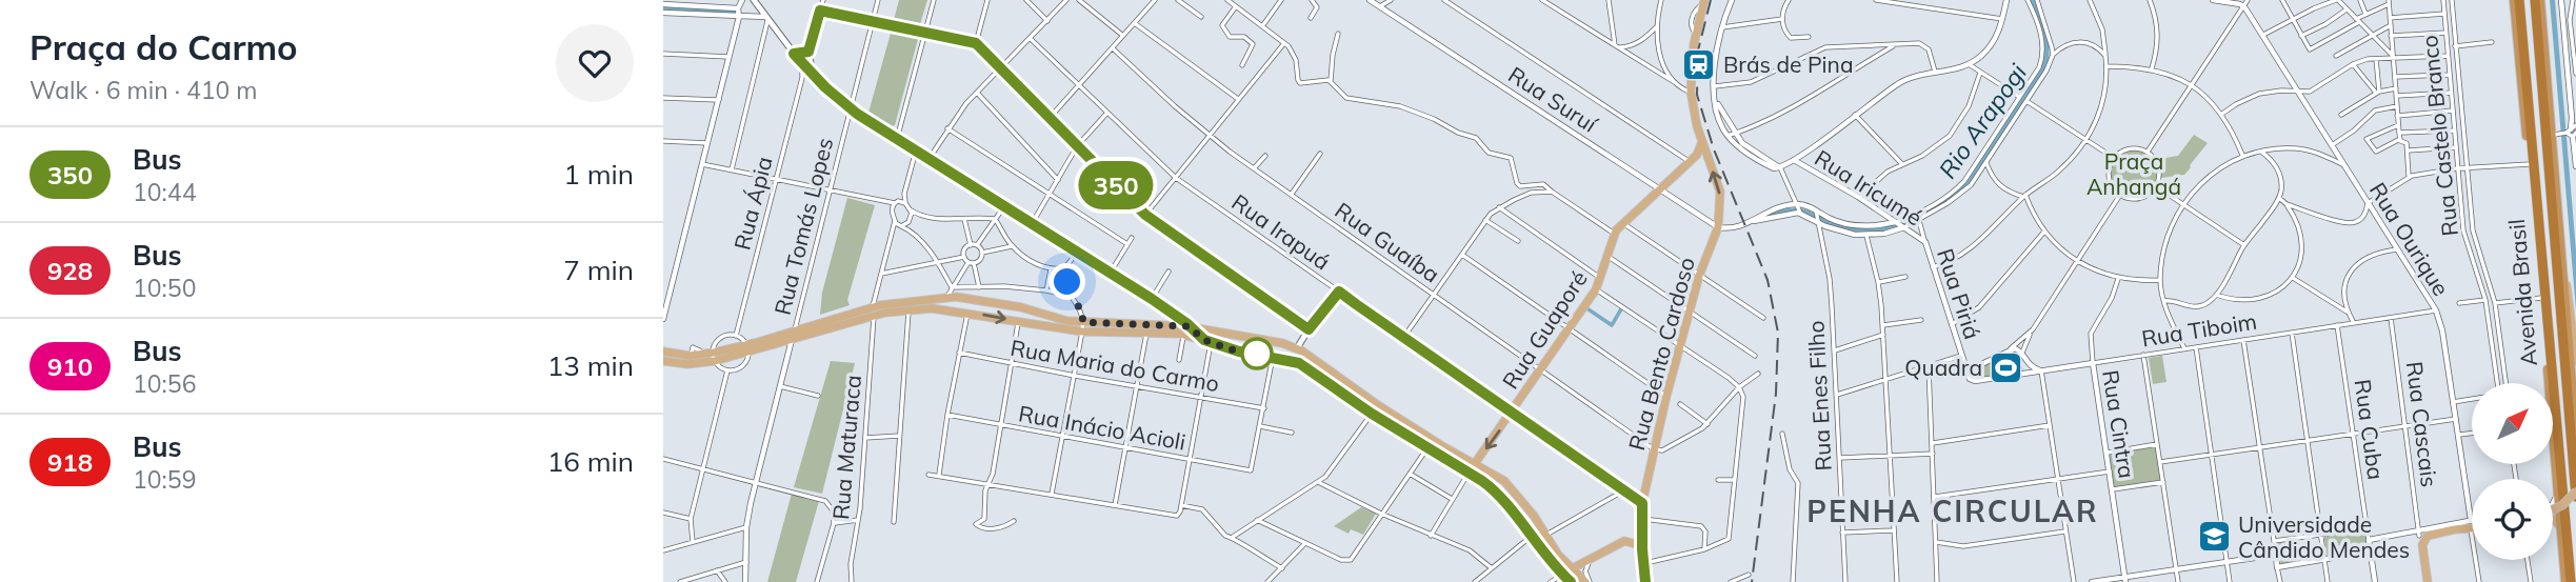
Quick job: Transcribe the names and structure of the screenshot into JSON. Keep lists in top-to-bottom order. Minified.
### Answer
{"streets":{"highway":["Avenida Brasil"],"main road":["Rua Guaporé","Rua Bento Cardoso"],"street":["Rua Suruí","Rua Castelo Branco","Rua Iricumé","Rua Ápia","Rua Tomás Lopes","Rua Irapuá","Rua Ourique","Rua Guaíba","Rua Piriá","Rua Tiboim","Rua Maria do Carmo","Rua Enes Filho","Rua Cintra","Rua Cascais","Rua Inácio Acioli","Rua Cuba","Rua Maturaca"]},"crossings":[["Rua Suruí","Rua Guaporé"],["Rua Suruí","Rua Bento Cardoso"],["Rua Iricumé","Rua Piriá"],["Rua Tomás Lopes","Rua Maturaca"],["Rua Irapuá","Rua Guaporé"],["Rua Irapuá","Rua Bento Cardoso"],["Rua Ourique","Rua Tiboim"],["Rua Guaíba","Rua Guaporé"],["Rua Guaíba","Rua Bento Cardoso"],["Rua Piriá","Rua Tiboim"],["Rua Tiboim","Rua Cintra"],["Rua Tiboim","Rua Cascais"],["Rua Tiboim","Rua Cuba"]],"districts":["PENHA CIRCULAR"],"water":["Rio Arapogi"],"parks":["Praça Anhangá"],"places":{"station":["Brás de Pina"],"sports":["Quadra"],"school or university":["Universidade Cândido Mendes"]},"lines":["bus line 350"],"north":"top right","page":{"heading":["Praça do Carmo","Walk · 6 min · 410 m"],"on_map":"350","list":[{"mark":"350","name":"Bus","note":"10:44","value":"1 min"},{"mark":"928","name":"Bus","note":"10:50","value":"7 min"},{"mark":"910","name":"Bus","note":"10:56","value":"13 min"},{"mark":"918","name":"Bus","note":"10:59","value":"16 min"}]}}
